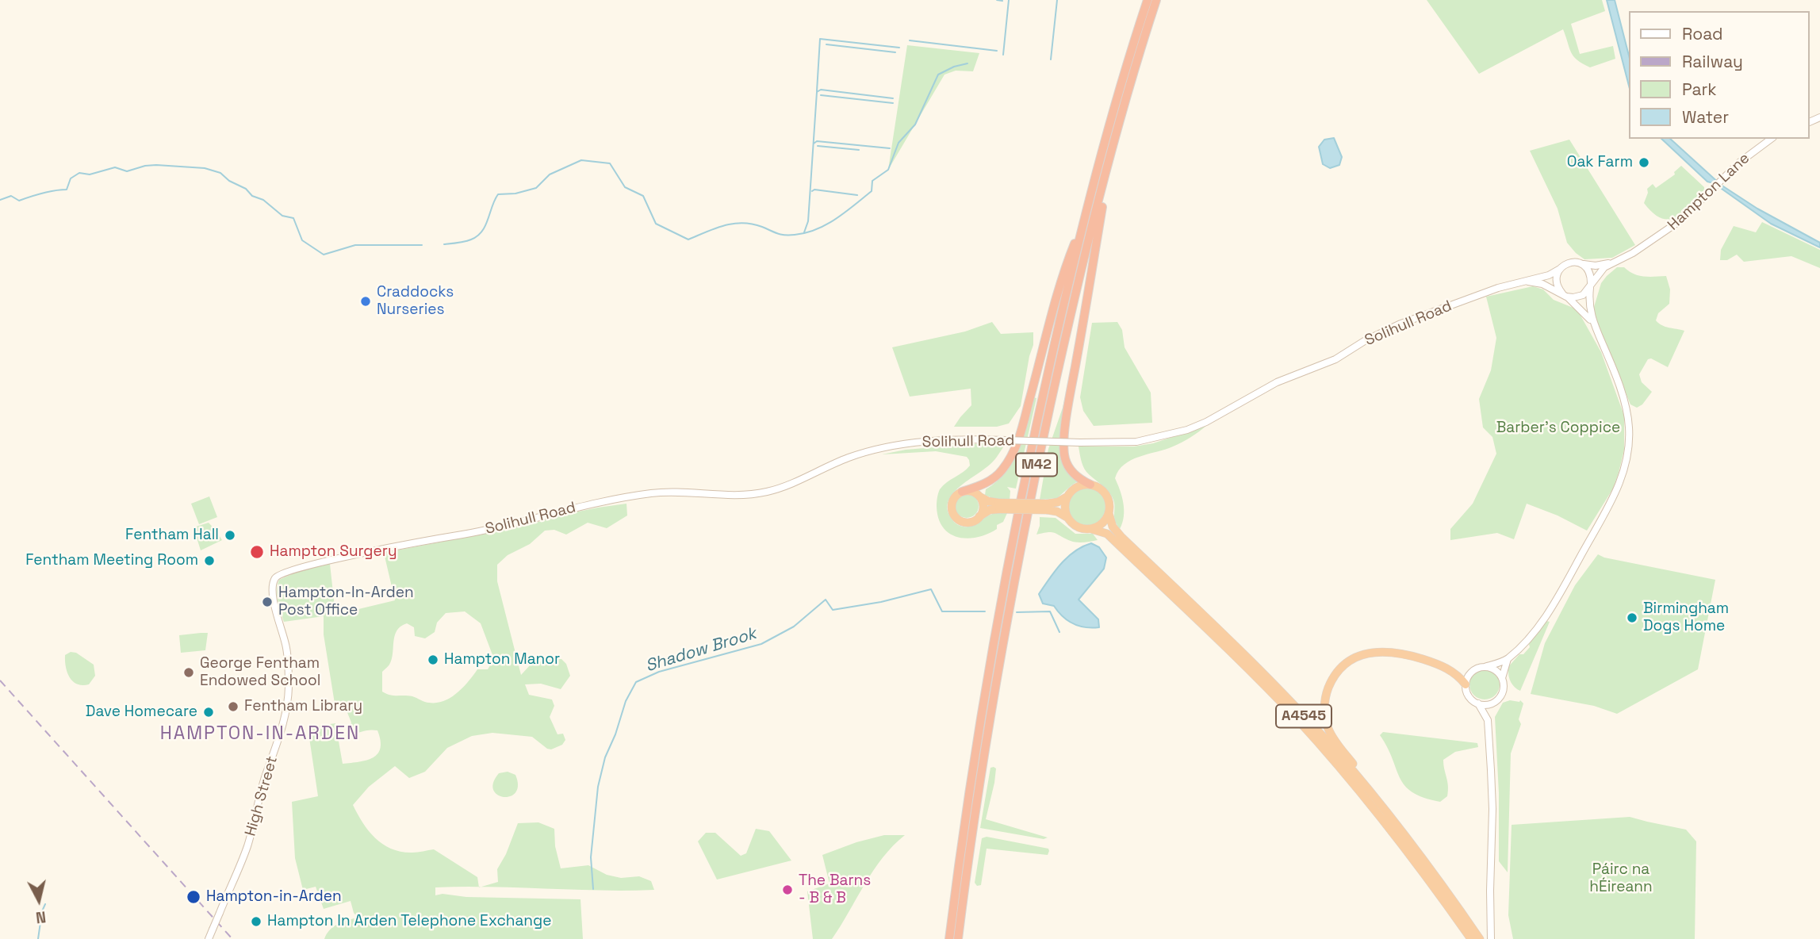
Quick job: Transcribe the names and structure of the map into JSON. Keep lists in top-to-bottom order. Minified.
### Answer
{"streets":{"highway":["M42","A4545"],"main road":["Hampton Lane","Solihull Road","High Street"]},"crossings":[["Hampton Lane","Solihull Road"],["Solihull Road","High Street"],["M42","A4545"]],"districts":["HAMPTON-IN-ARDEN"],"water":["Shadow Brook"],"parks":["Barber's Coppice","Páirc na hÉireann"],"places":["Oak Farm","Craddocks Nurseries","Fentham Hall","Hampton Surgery","Fentham Meeting Room","Hampton-In-Arden Post Office","Birmingham Dogs Home","Hampton Manor","George Fentham Endowed School","Fentham Library","Dave Homecare","The Barns - B & B","Hampton-in-Arden","Hampton In Arden Telephone Exchange"],"legend":["Road","Railway","Park","Water"],"north":"bottom"}
